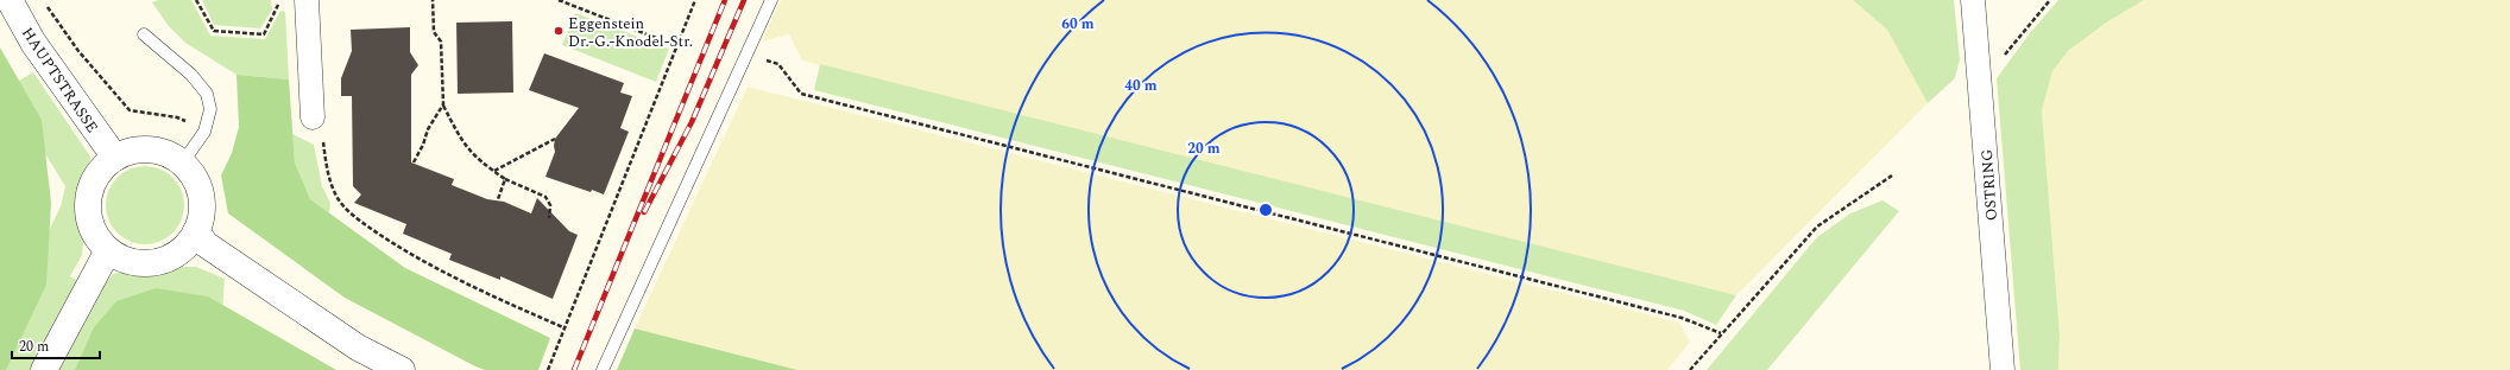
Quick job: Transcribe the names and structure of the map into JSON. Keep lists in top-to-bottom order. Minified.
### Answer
{"streets":{"street":["HAUPTSTRASSE","OSTRING"]},"places":["Eggenstein Dr.-G.-Knodel-Str."],"scale_bar":"20 m","rings":["60 m","40 m","20 m"]}
